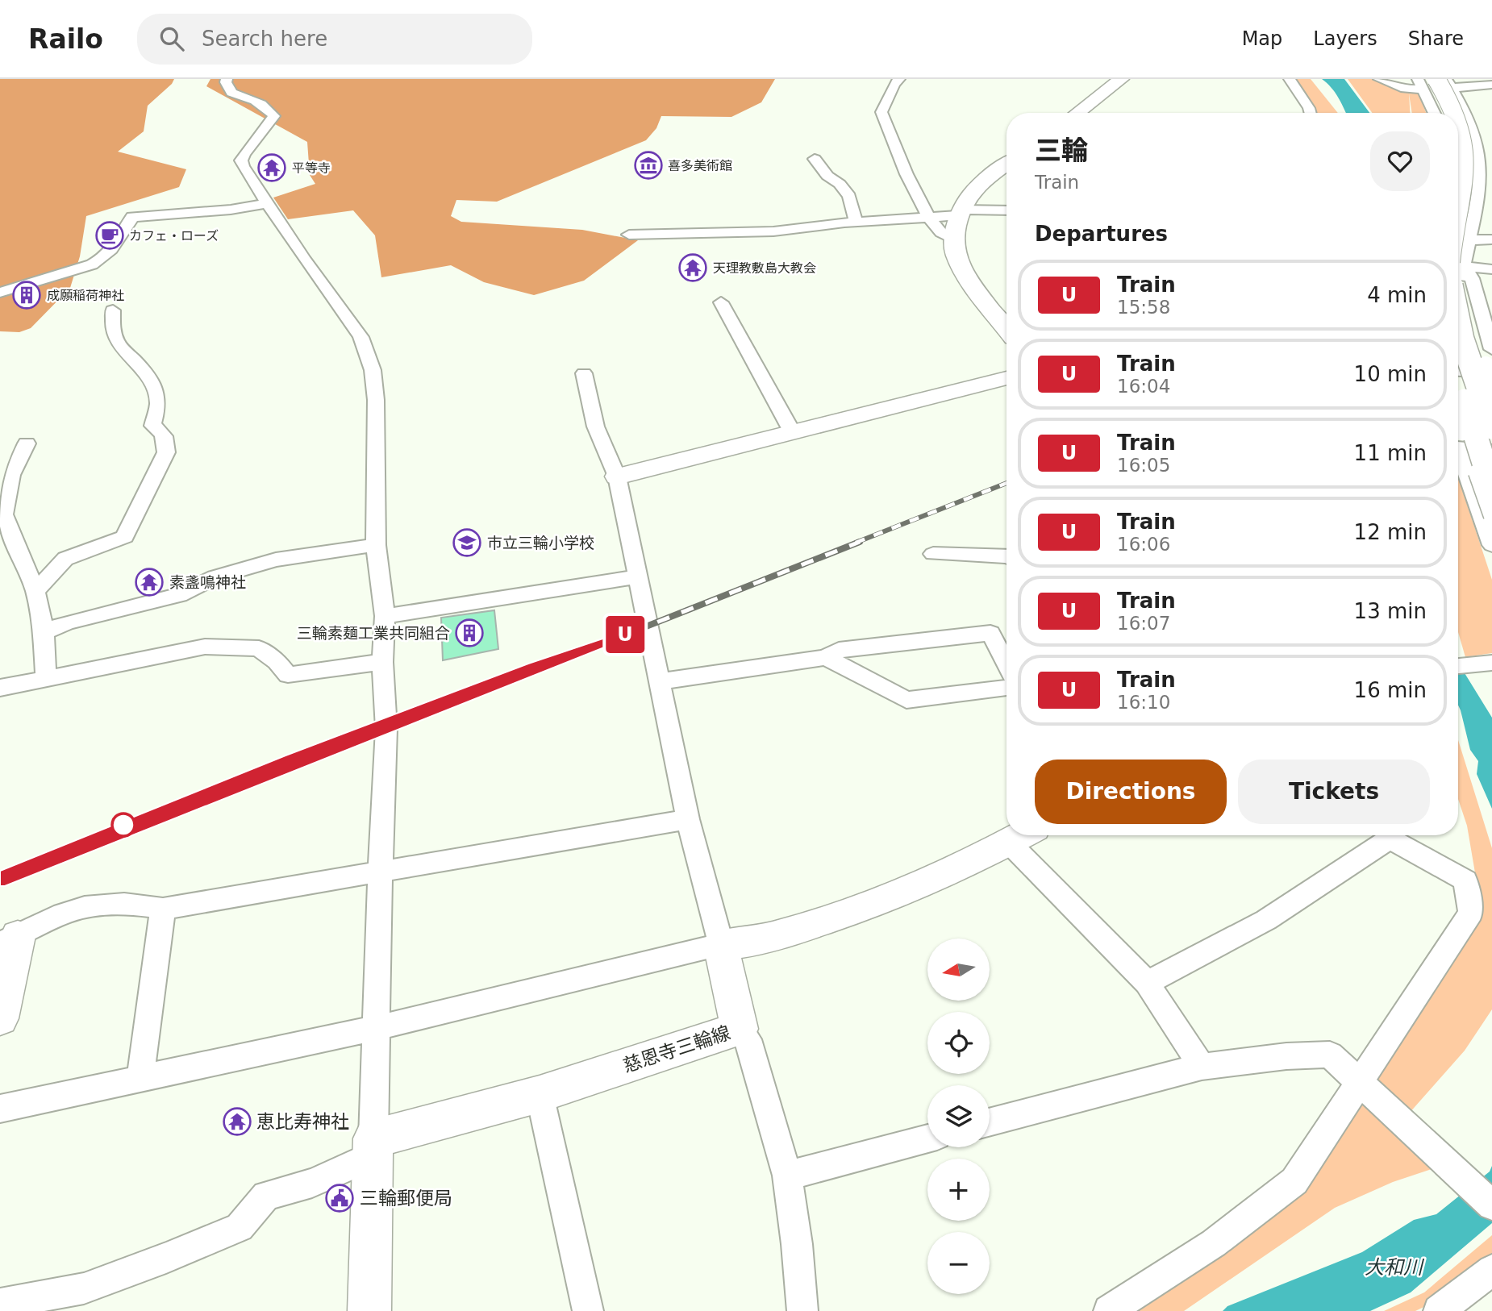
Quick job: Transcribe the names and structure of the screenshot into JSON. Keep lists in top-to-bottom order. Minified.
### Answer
{"streets":{"main road":["慈恩寺三輪線"]},"water":["大和川"],"places":{"museum":["喜多美術館"],"temple":["平等寺","天理教敷島大教会","素盞鳴神社","恵比寿神社"],"cafe":["カフェ・ローズ"],"building":["成願稲荷神社","三輪素麺工業共同組合"],"school or university":["市立三輪小学校"],"public building":["三輪郵便局"]},"north":"left","page":{"header":"Railo","search":"Search here","nav":["Map","Layers","Share"],"on_map":"U","heading":[["三輪","Train"],"Departures"],"list":[{"mark":"U","name":"Train","note":"15:58","value":"4 min"},{"mark":"U","name":"Train","note":"16:04","value":"10 min"},{"mark":"U","name":"Train","note":"16:05","value":"11 min"},{"mark":"U","name":"Train","note":"16:06","value":"12 min"},{"mark":"U","name":"Train","note":"16:07","value":"13 min"},{"mark":"U","name":"Train","note":"16:10","value":"16 min"}],"buttons":["Directions","Tickets"],"map_buttons":["+","−"]}}
